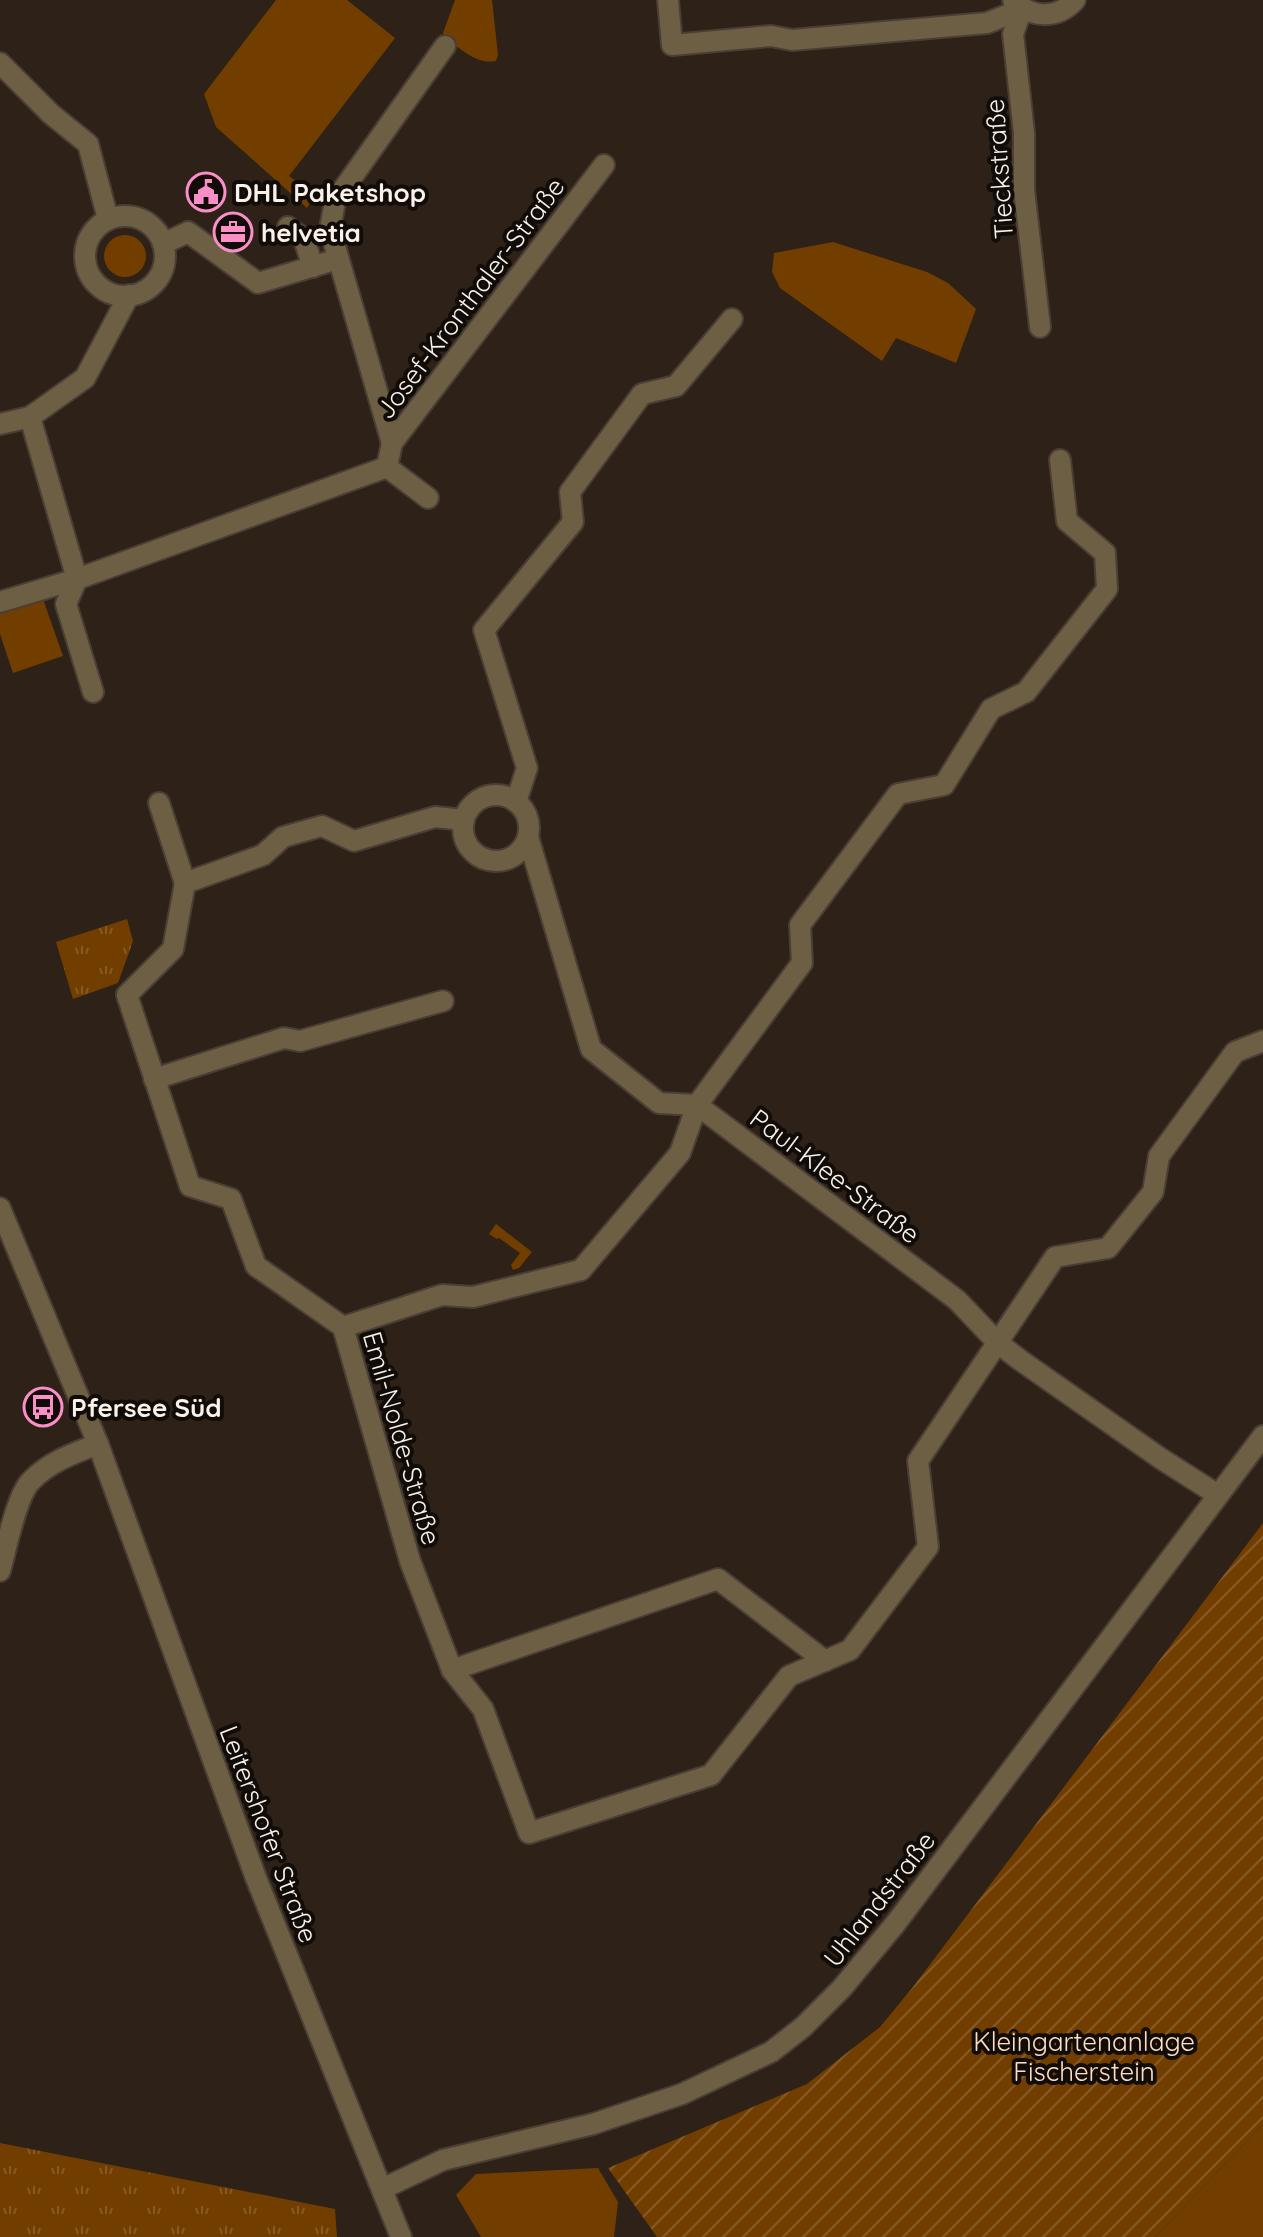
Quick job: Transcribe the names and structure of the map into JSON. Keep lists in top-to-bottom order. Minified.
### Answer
{"streets":{"street":["Tieckstraße","Josef-Kronthaler-Straße","Paul-Klee-Straße","Emil-Nolde-Straße","Leitershofer Straße","Uhlandstraße"]},"crossings":[["Paul-Klee-Straße","Uhlandstraße"],["Leitershofer Straße","Uhlandstraße"]],"parks":["Kleingartenanlage Fischerstein"],"places":{"public building":["DHL Paketshop"],"office":["helvetia"],"bus stop":["Pfersee Süd"]}}
